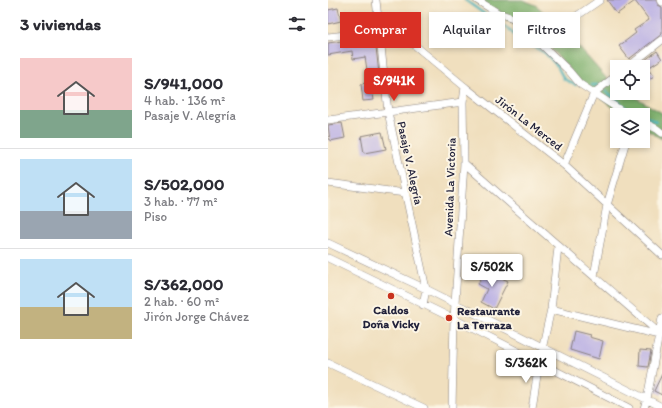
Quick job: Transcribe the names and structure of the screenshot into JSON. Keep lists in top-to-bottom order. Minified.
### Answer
{"streets":{"street":["Jirón La Merced","Pasaje V. Alegría","Avenida La Victoria"]},"crossings":[["Jirón La Merced","Avenida La Victoria"]],"places":["Caldos Doña Vicky","Restaurante La Terraza"],"page":{"heading":"3 viviendas","chip":["Comprar","Alquilar","Filtros"],"list":[{"name":"S/941,000","note":"4 hab. · 136 m² · Pasaje V. Alegría"},{"name":"S/502,000","note":"3 hab. · 77 m² · Piso"},{"name":"S/362,000","note":"2 hab. · 60 m² · Jirón Jorge Chávez"}],"price":["S/941K","S/502K","S/362K"]}}
